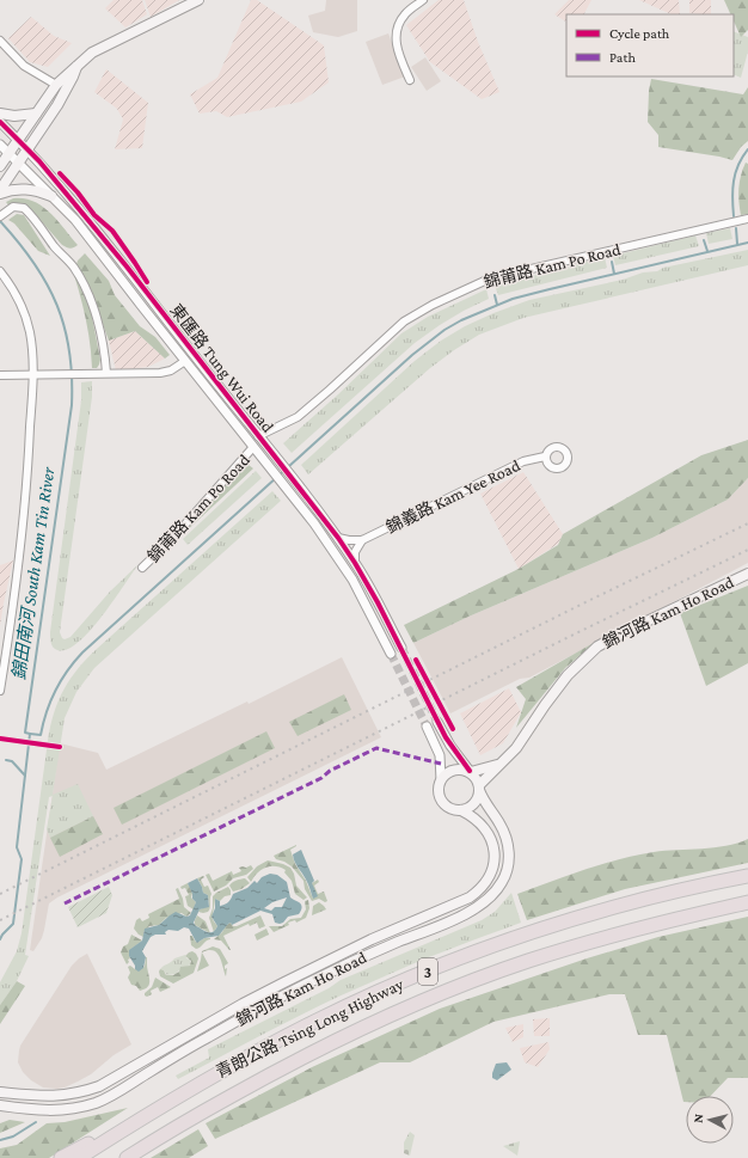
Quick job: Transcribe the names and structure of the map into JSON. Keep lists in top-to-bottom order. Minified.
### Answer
{"streets":{"highway":["3","青朗公路 Tsing Long Highway"],"main road":["錦河路 Kam Ho Road"],"street":["錦莆路 Kam Po Road","東匯路 Tung Wui Road","錦義路 Kam Yee Road"]},"crossings":[["錦莆路 Kam Po Road","東匯路 Tung Wui Road"]],"water":["錦田南河 South Kam Tin River"],"legend":["Cycle path","Path"],"north":"left"}
